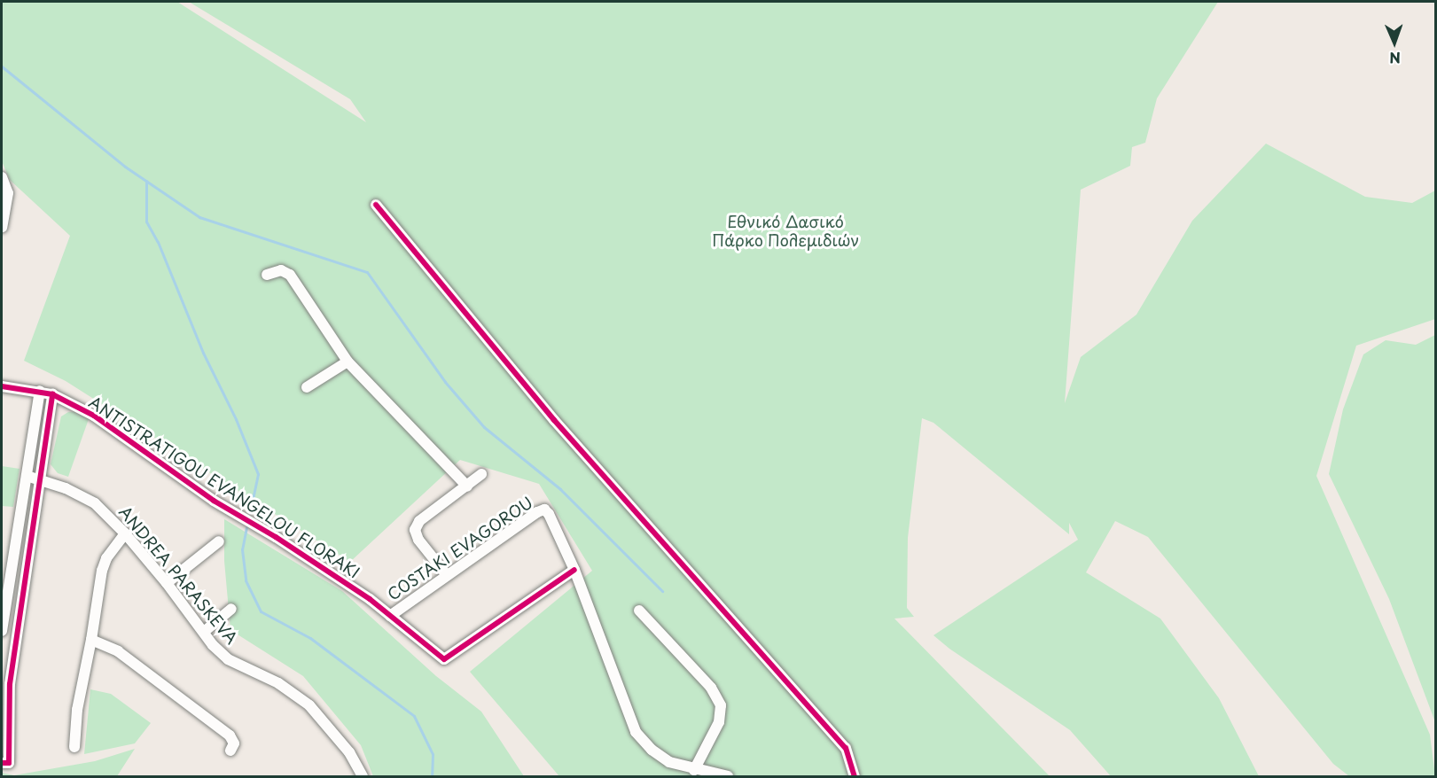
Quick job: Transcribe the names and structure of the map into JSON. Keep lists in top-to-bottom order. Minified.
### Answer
{"streets":{"street":["ANTISTRATIGOU EVANGELOU FLORAKI","COSTAKI EVAGOROU","ANDREA PARASKEVA"]},"crossings":[["ANTISTRATIGOU EVANGELOU FLORAKI","COSTAKI EVAGOROU"]],"parks":["Εθνικό Δασικό Πάρκο Πολεμιδιών"],"north":"bottom"}
